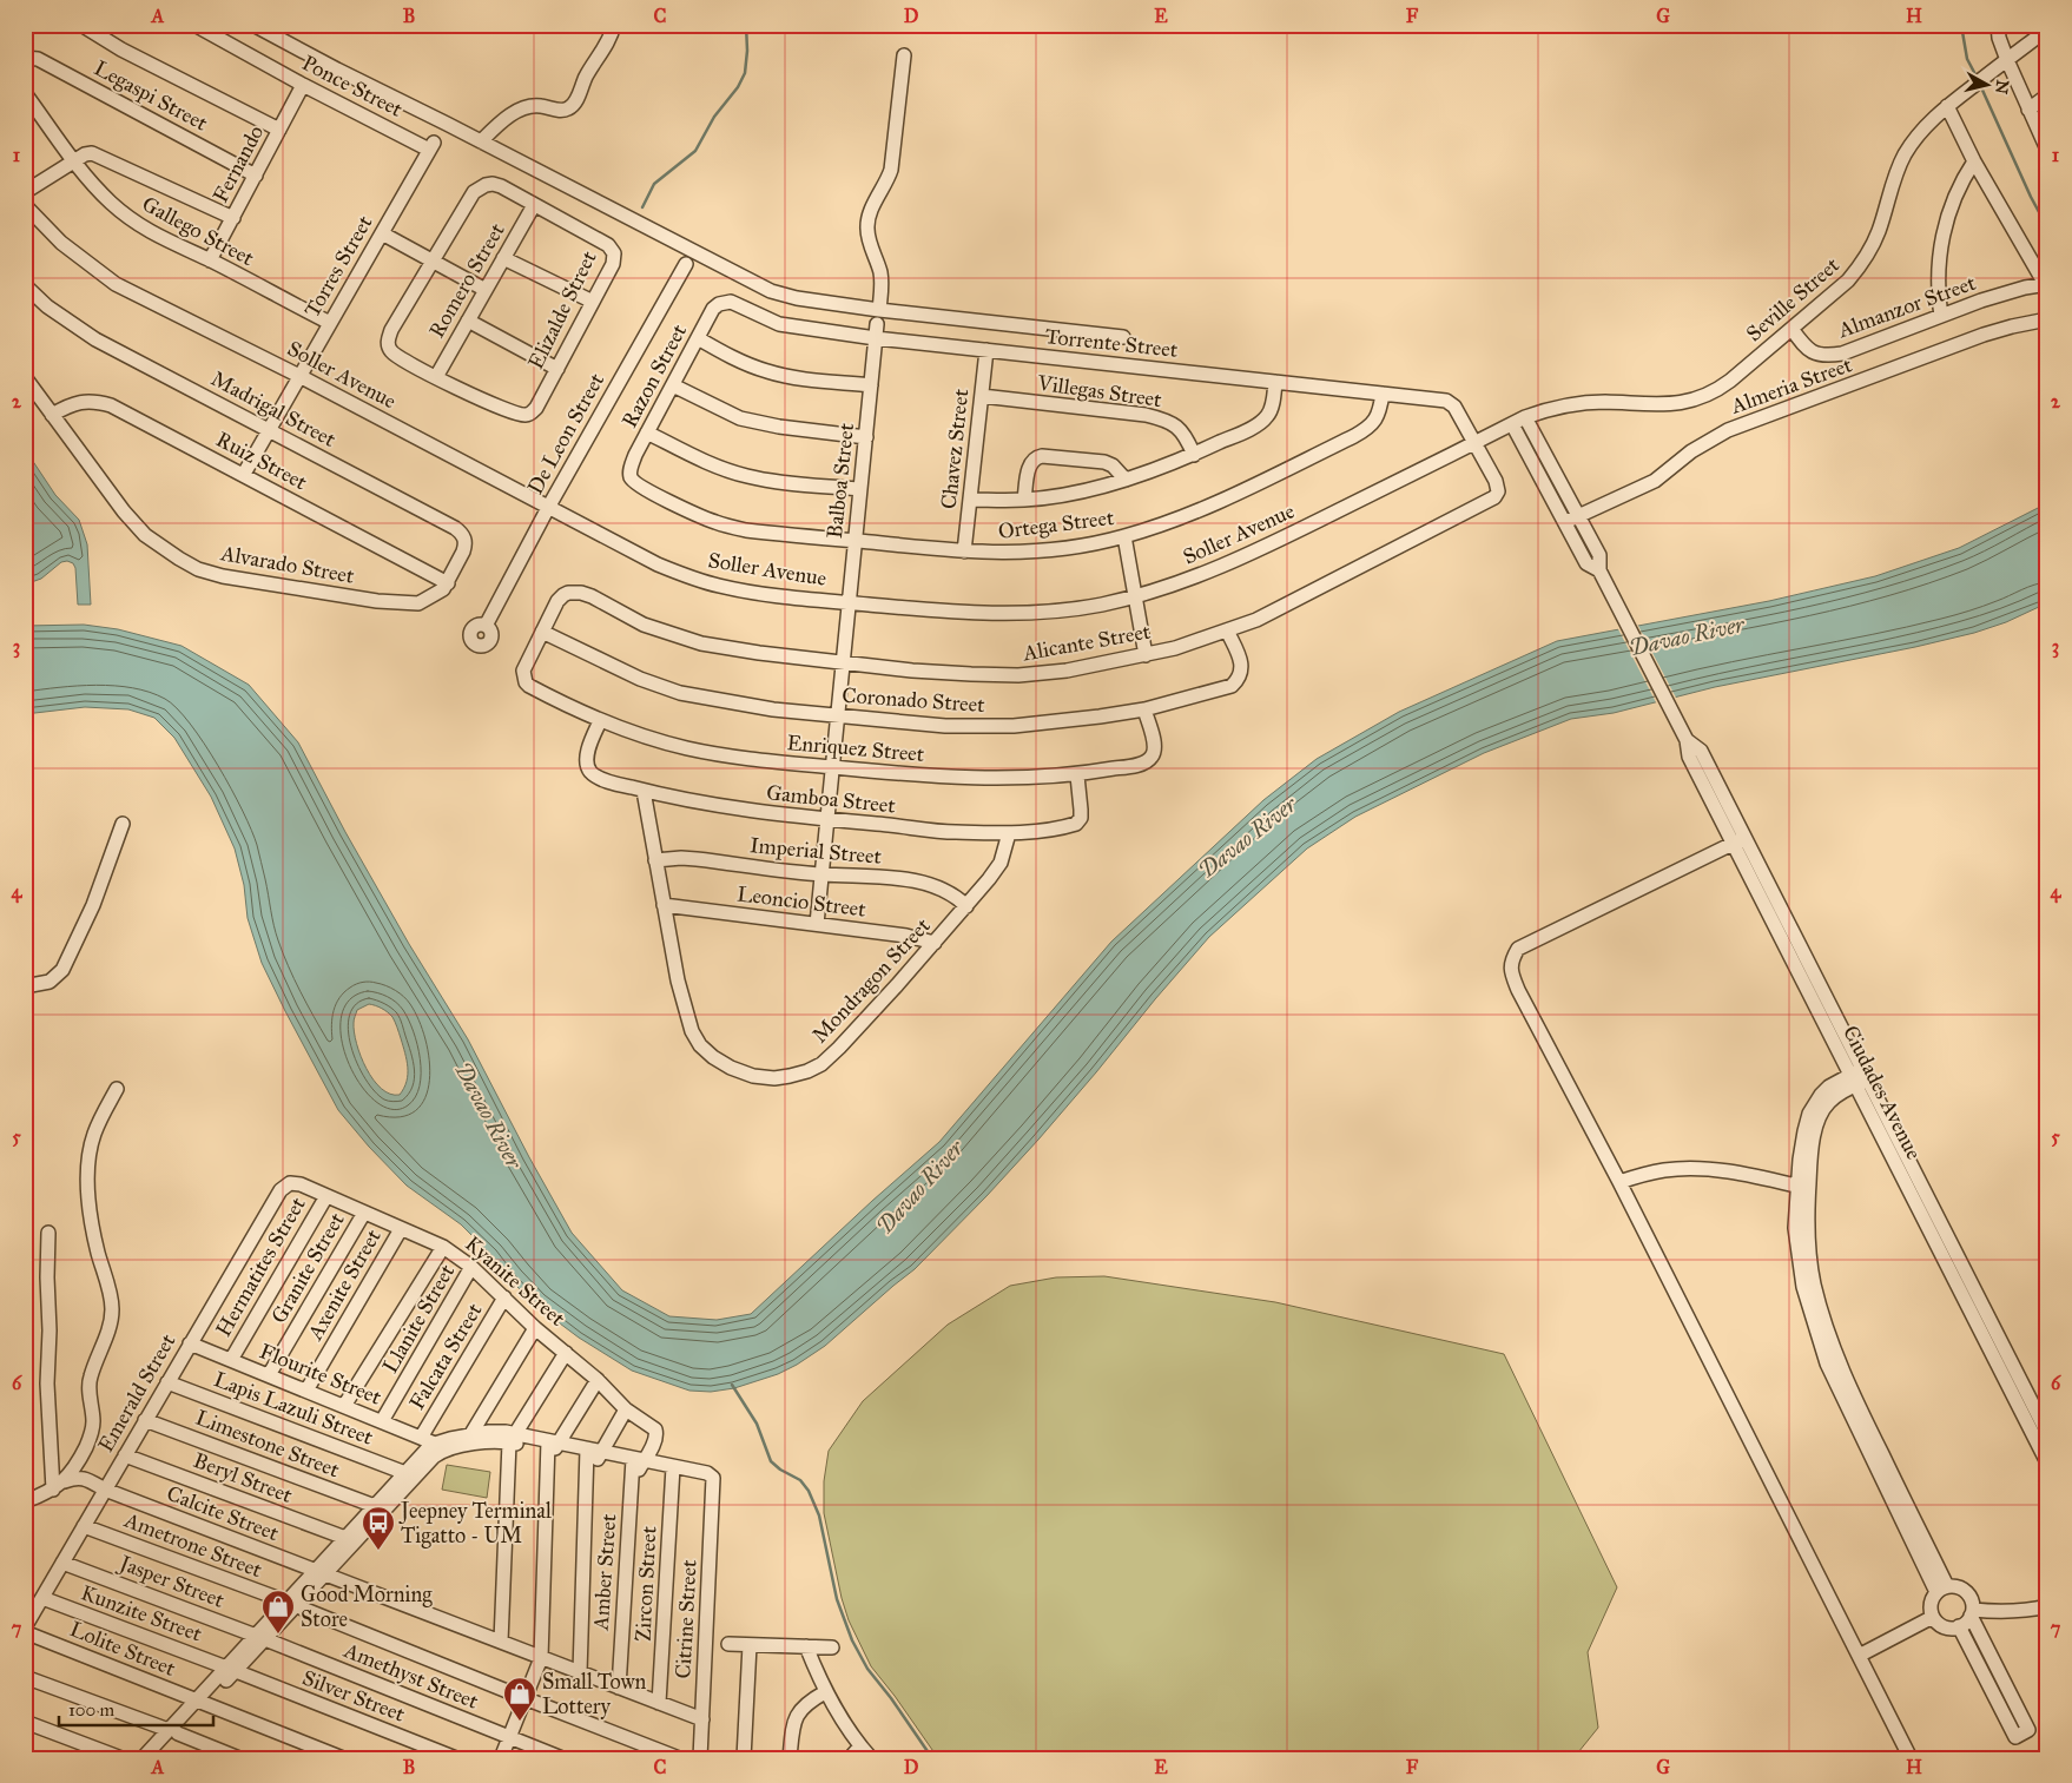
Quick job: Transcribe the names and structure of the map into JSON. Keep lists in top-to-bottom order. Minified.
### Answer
{"streets":{"street":["Ponce Street","Legaspi Street","Fernando","Gallego Street","Torres Street","Romero Street","Seville Street","Almanzor Street","Elizalde Street","Torrente Street","Soller Avenue","Razon Street","Almeria Street","Villegas Street","Madrigal Street","De Leon Street","Chavez Street","Ruiz Street","Balboa Street","Ortega Street","Alvarado Street","Alicante Street","Coronado Street","Enriquez Street","Gamboa Street","Imperial Street","Leoncio Street","Mondragon Street","Ciudades Avenue","Hermatites Street","Granite Street","Kyanite Street","Axenite Street","Llanite Street","Falcata Street","Flourite Street","Emerald Street","Lapis Lazuli Street","Limestone Street","Beryl Street","Calcite Street","Ametrone Street","Amber Street","Jasper Street","Zircon Street","Kunzite Street","Citrine Street","Lolite Street","Amethyst Street","Silver Street"]},"crossings":[["Ponce Street","Fernando"],["Ponce Street","Torres Street"],["Legaspi Street","Fernando"],["Fernando","Gallego Street"],["Gallego Street","Torres Street"],["Torres Street","Soller Avenue"],["Torres Street","Madrigal Street"],["Torres Street","Ruiz Street"],["Romero Street","Elizalde Street"],["Seville Street","Almanzor Street"],["Seville Street","Soller Avenue"],["Seville Street","Ciudades Avenue"],["Torrente Street","Soller Avenue"],["Torrente Street","Razon Street"],["Torrente Street","Chavez Street"],["Torrente Street","Balboa Street"],["Torrente Street","Ortega Street"],["Torrente Street","Alicante Street"],["Soller Avenue","De Leon Street"],["Soller Avenue","Balboa Street"],["Soller Avenue","Alicante Street"],["Soller Avenue","Ciudades Avenue"],["Razon Street","Ortega Street"],["Almeria Street","Ciudades Avenue"],["Villegas Street","Chavez Street"],["Madrigal Street","Ruiz Street"],["Madrigal Street","Alvarado Street"],["Chavez Street","Ortega Street"],["Ruiz Street","Alvarado Street"],["Balboa Street","Ortega Street"],["Balboa Street","Alicante Street"],["Balboa Street","Coronado Street"],["Balboa Street","Enriquez Street"],["Balboa Street","Gamboa Street"],["Balboa Street","Imperial Street"],["Balboa Street","Leoncio Street"],["Alicante Street","Coronado Street"],["Alicante Street","Enriquez Street"],["Coronado Street","Enriquez Street"],["Enriquez Street","Gamboa Street"],["Gamboa Street","Mondragon Street"],["Imperial Street","Mondragon Street"],["Leoncio Street","Mondragon Street"],["Hermatites Street","Kyanite Street"],["Hermatites Street","Flourite Street"],["Granite Street","Kyanite Street"],["Granite Street","Flourite Street"],["Kyanite Street","Axenite Street"],["Kyanite Street","Llanite Street"],["Kyanite Street","Falcata Street"],["Kyanite Street","Emerald Street"],["Kyanite Street","Amber Street"],["Axenite Street","Flourite Street"],["Llanite Street","Flourite Street"],["Falcata Street","Flourite Street"],["Flourite Street","Emerald Street"],["Emerald Street","Lapis Lazuli Street"],["Emerald Street","Limestone Street"],["Emerald Street","Beryl Street"],["Emerald Street","Calcite Street"],["Emerald Street","Ametrone Street"],["Emerald Street","Jasper Street"],["Emerald Street","Kunzite Street"],["Calcite Street","Amber Street"],["Calcite Street","Zircon Street"],["Calcite Street","Citrine Street"],["Jasper Street","Amethyst Street"],["Zircon Street","Citrine Street"],["Kunzite Street","Silver Street"]],"water":["Davao River"],"places":{"bus stop":["Jeepney Terminal Tigatto - UM"],"shop":["Good Morning Store","Small Town Lottery"]},"scale_bar":"100 m","north":"right","grid":{"columns":["A","B","C","D","E","F","G","H"],"rows":["1","2","3","4","5","6","7"]}}
